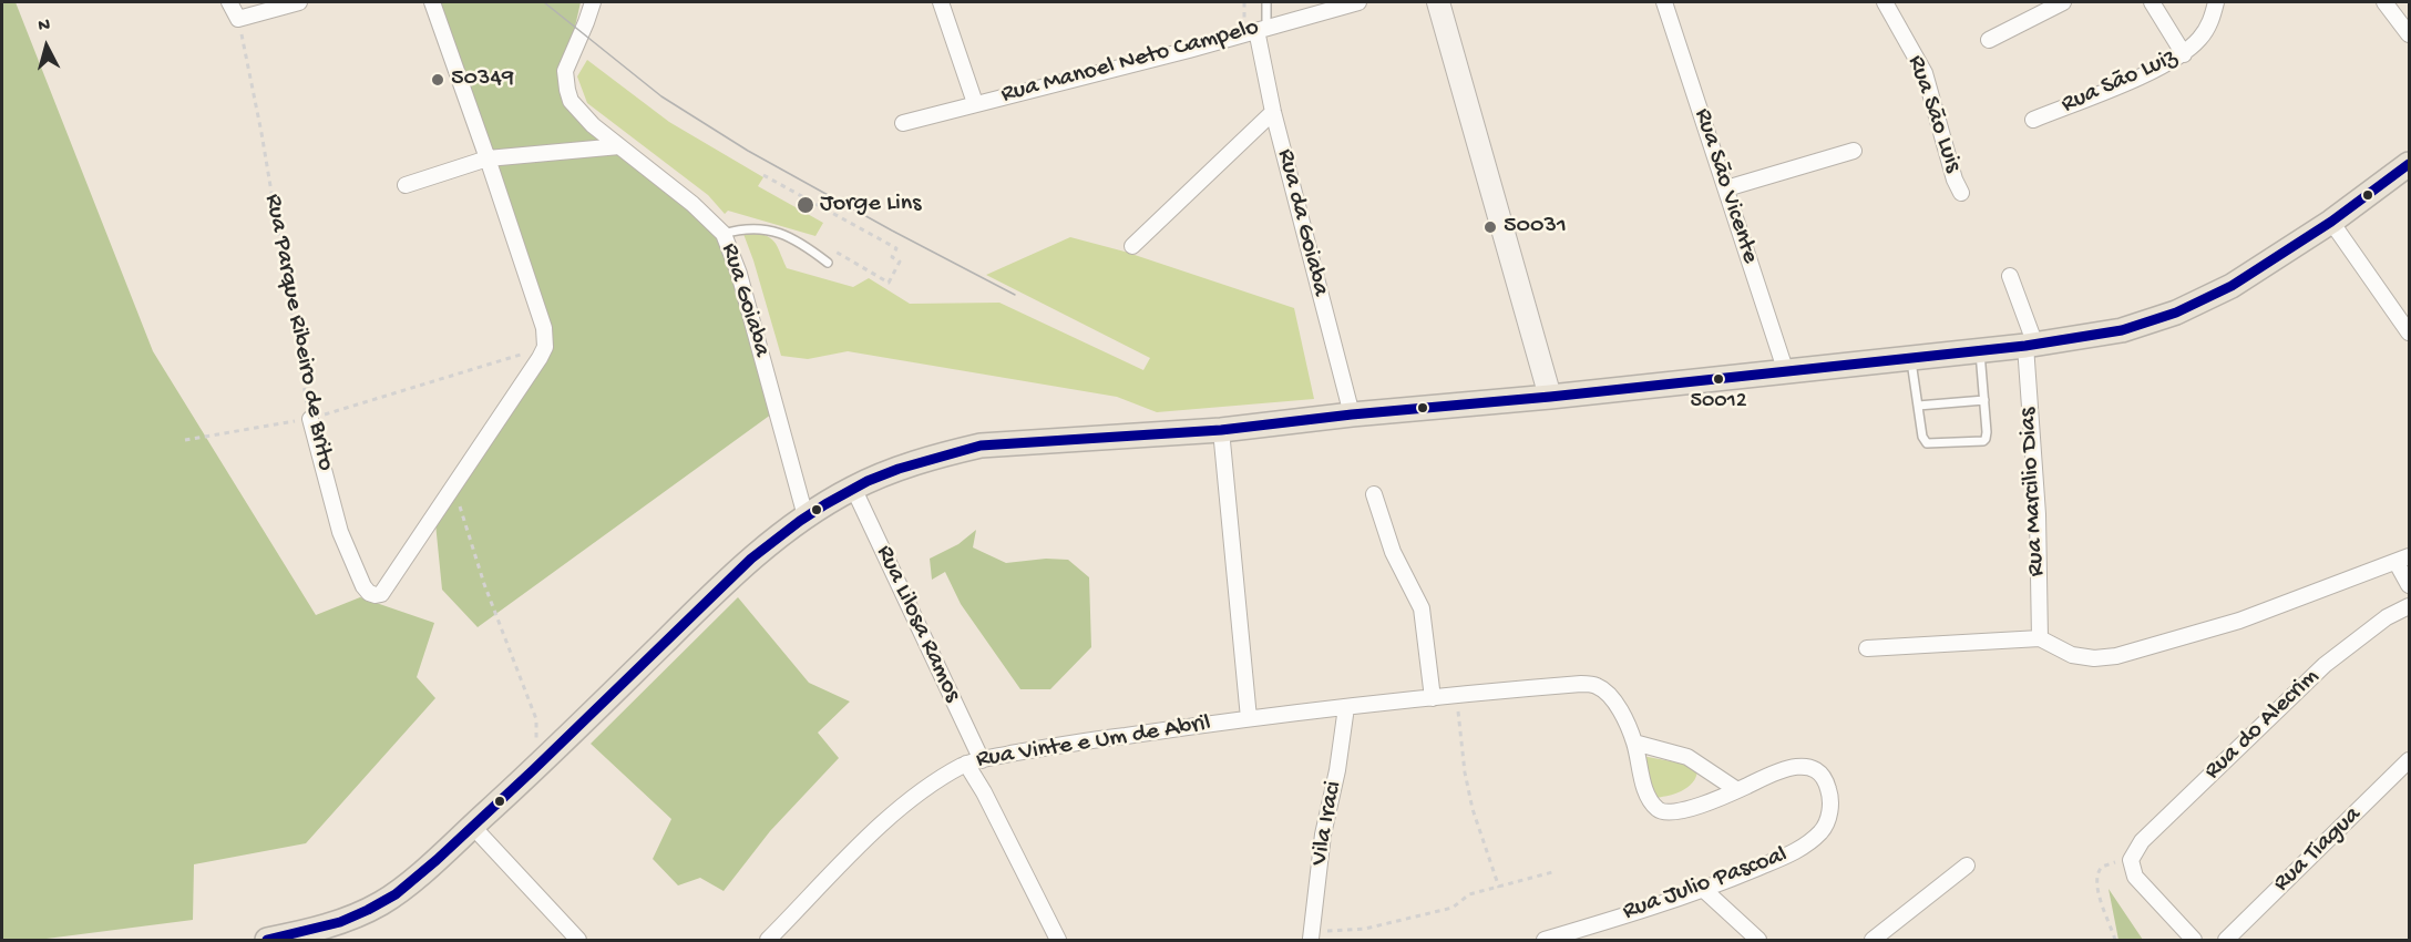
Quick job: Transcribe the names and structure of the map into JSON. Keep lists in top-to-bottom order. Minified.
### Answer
{"streets":{"street":["Rua Manoel Neto Campelo","Rua São Luiz","Rua São Luis","Rua São Vicente","Rua da Goiaba","Rua Goiaba","Rua Parque Ribeiro de Brito","Rua Marcilio Dias","Rua Lilosa Ramos","Rua do Alecrim","Rua Vinte e Um de Abril","Vila Iraci","Rua Tiagua","Rua Julio Pascoal"]},"crossings":[["Rua Manoel Neto Campelo","Rua da Goiaba"],["Rua Lilosa Ramos","Rua Vinte e Um de Abril"],["Rua Vinte e Um de Abril","Vila Iraci"],["Rua Vinte e Um de Abril","Rua Julio Pascoal"]],"places":["50349","Jorge Lins","50031","50012"],"north":"top"}
